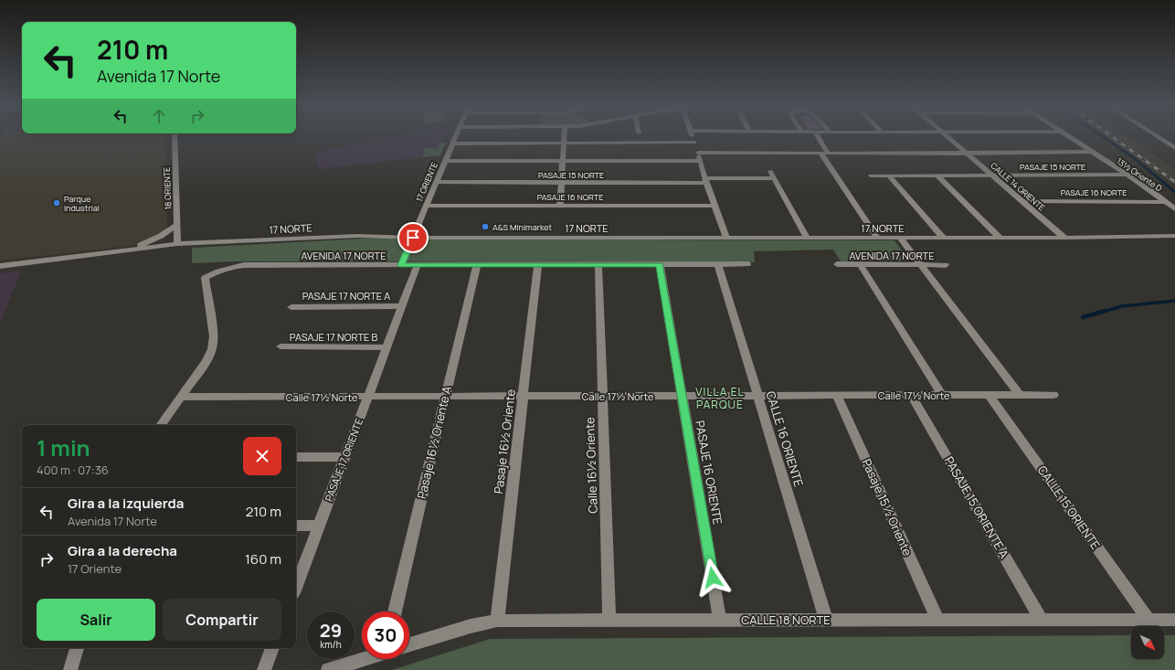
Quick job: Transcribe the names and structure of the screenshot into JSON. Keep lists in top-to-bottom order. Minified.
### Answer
{"streets":{"street":["PASAJE 15 NORTE","13½ Oriente D","17 ORIENTE","CALLE 14 ORIENTE","18 ORIENTE","PASAJE 16 NORTE","17 NORTE","AVENIDA 17 NORTE","PASAJE 17 NORTE A","PASAJE 17 NORTE B","Calle 17½ Norte","CALLE 16 ORIENTE","Pasaje 16½ Oriente","Pasaje 16½ Oriente A","PASAJE 17 ORIENTE","Calle 16½ Oriente","PASAJE 16 ORIENTE","Pasaje 15½ Oriente","PASAJE 15 ORIENTE A","CALLE 15 ORIENTE","CALLE 18 NORTE"]},"crossings":[["PASAJE 15 NORTE","13½ Oriente D"],["PASAJE 15 NORTE","17 ORIENTE"],["PASAJE 15 NORTE","CALLE 14 ORIENTE"],["13½ Oriente D","PASAJE 16 NORTE"],["17 ORIENTE","PASAJE 16 NORTE"],["17 ORIENTE","17 NORTE"],["17 ORIENTE","AVENIDA 17 NORTE"],["CALLE 14 ORIENTE","PASAJE 16 NORTE"],["CALLE 14 ORIENTE","17 NORTE"],["18 ORIENTE","17 NORTE"],["AVENIDA 17 NORTE","Calle 17½ Norte"],["AVENIDA 17 NORTE","CALLE 16 ORIENTE"],["AVENIDA 17 NORTE","Pasaje 16½ Oriente"],["AVENIDA 17 NORTE","Pasaje 16½ Oriente A"],["AVENIDA 17 NORTE","PASAJE 17 ORIENTE"],["AVENIDA 17 NORTE","Calle 16½ Oriente"],["AVENIDA 17 NORTE","PASAJE 16 ORIENTE"],["PASAJE 17 NORTE A","PASAJE 17 ORIENTE"],["PASAJE 17 NORTE B","PASAJE 17 ORIENTE"],["Calle 17½ Norte","CALLE 16 ORIENTE"],["Calle 17½ Norte","Pasaje 16½ Oriente"],["Calle 17½ Norte","Pasaje 16½ Oriente A"],["Calle 17½ Norte","PASAJE 17 ORIENTE"],["Calle 17½ Norte","Calle 16½ Oriente"],["Calle 17½ Norte","PASAJE 16 ORIENTE"],["Calle 17½ Norte","Pasaje 15½ Oriente"],["Calle 17½ Norte","PASAJE 15 ORIENTE A"],["Calle 17½ Norte","CALLE 15 ORIENTE"],["CALLE 16 ORIENTE","CALLE 18 NORTE"],["Pasaje 16½ Oriente","CALLE 18 NORTE"],["Calle 16½ Oriente","CALLE 18 NORTE"],["PASAJE 16 ORIENTE","CALLE 18 NORTE"],["Pasaje 15½ Oriente","CALLE 18 NORTE"],["PASAJE 15 ORIENTE A","CALLE 18 NORTE"],["CALLE 15 ORIENTE","CALLE 18 NORTE"]],"districts":["VILLA EL PARQUE"],"places":["Parque Industrial","A&S Minimarket"],"north":"bottom right","page":{"turn":["210 m","Avenida 17 Norte"],"heading":["1 min","400 m · 07:36"],"list":[{"name":"Gira a la izquierda","note":"Avenida 17 Norte","value":"210 m"},{"name":"Gira a la derecha","note":"17 Oriente","value":"160 m"}],"buttons":["Salir","Compartir"],"speed":"29 km/h","limit":"30"}}
